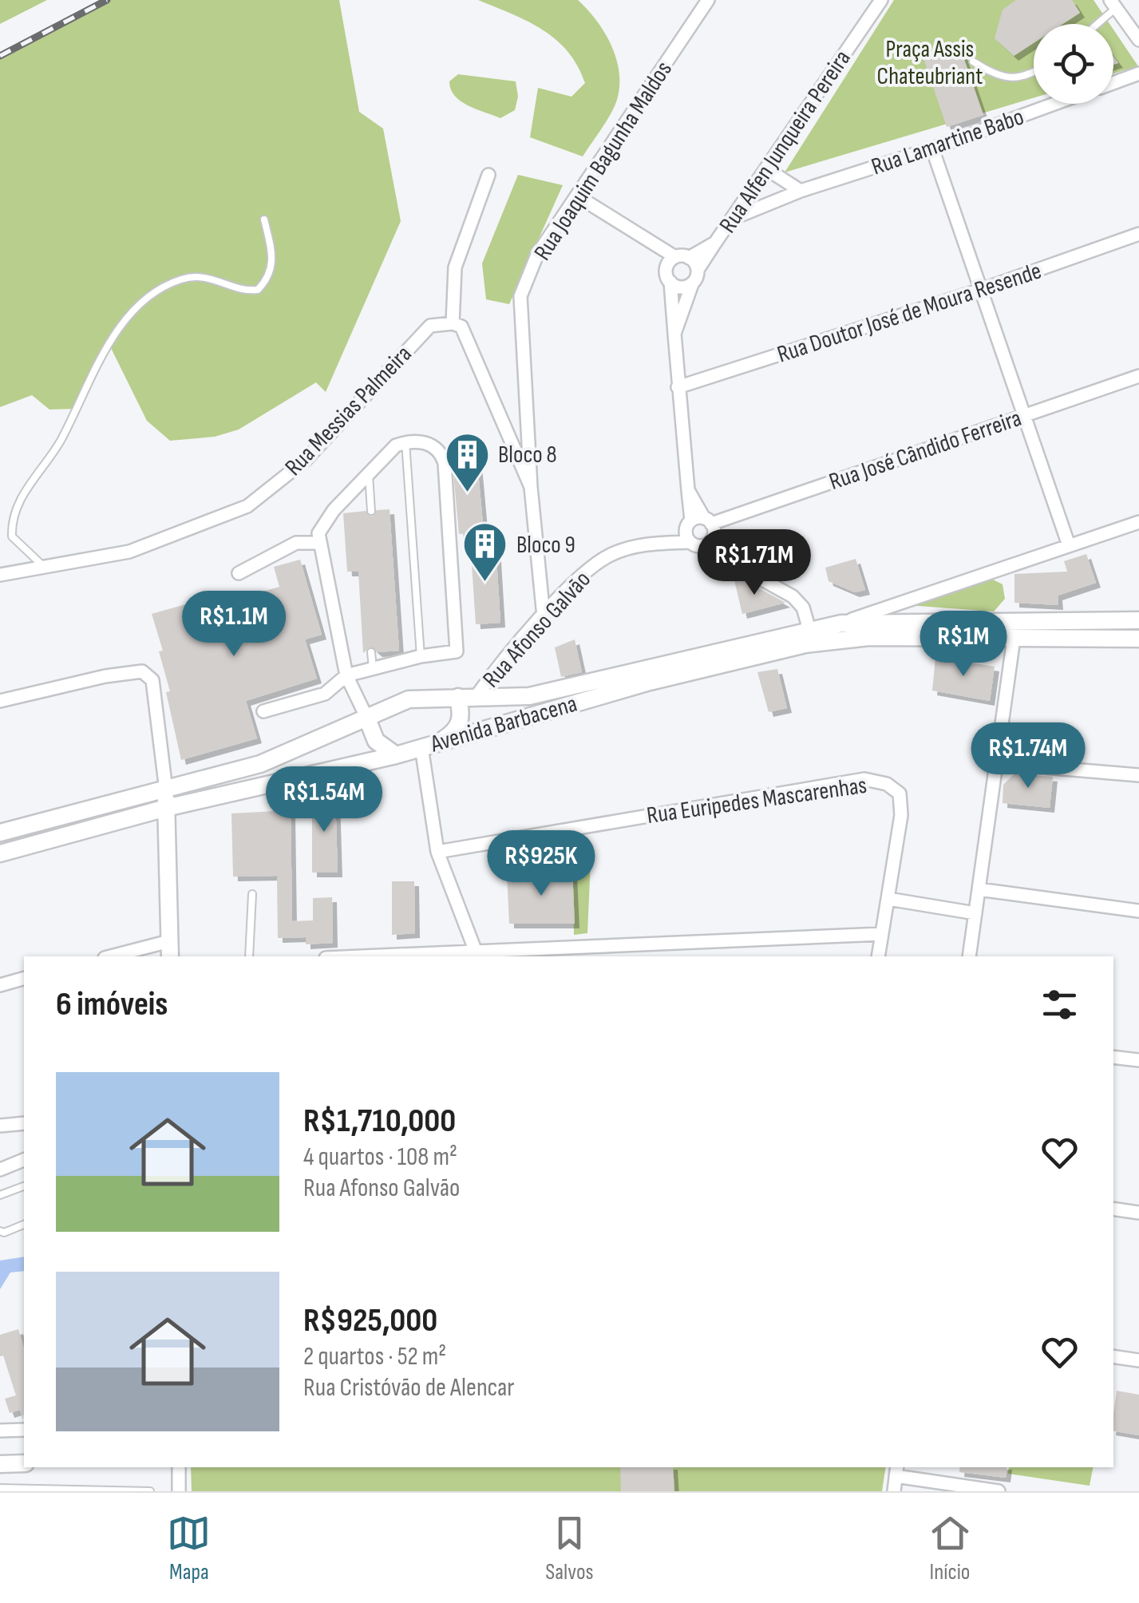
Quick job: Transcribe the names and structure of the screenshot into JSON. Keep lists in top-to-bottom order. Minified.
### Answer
{"streets":{"main road":["Avenida Barbacena"],"street":["Rua Alfen Junqueira Pereira","Rua Lamartine Babo","Rua Joaquim Bagunha Maldos","Rua Doutor José de Moura Resende","Rua Messias Palmeira","Rua José Cândido Ferreira","Rua Afonso Galvão","Rua Euripedes Mascarenhas"]},"crossings":[["Rua Alfen Junqueira Pereira","Rua Lamartine Babo"],["Rua Joaquim Bagunha Maldos","Rua Afonso Galvão"],["Rua Afonso Galvão","Avenida Barbacena"]],"parks":["Praça Assis Chateubriant"],"places":{"building":["Bloco 8","Bloco 9"]},"page":{"price":["R$1.71M","R$1.1M","R$1M","R$1.74M","R$1.54M","R$925K"],"heading":"6 imóveis","list":[{"name":"R$1,710,000","note":"4 quartos · 108 m² · Rua Afonso Galvão"},{"name":"R$925,000","note":"2 quartos · 52 m² · Rua Cristóvão de Alencar"}],"tabs":["Mapa","Salvos","Início"]}}
